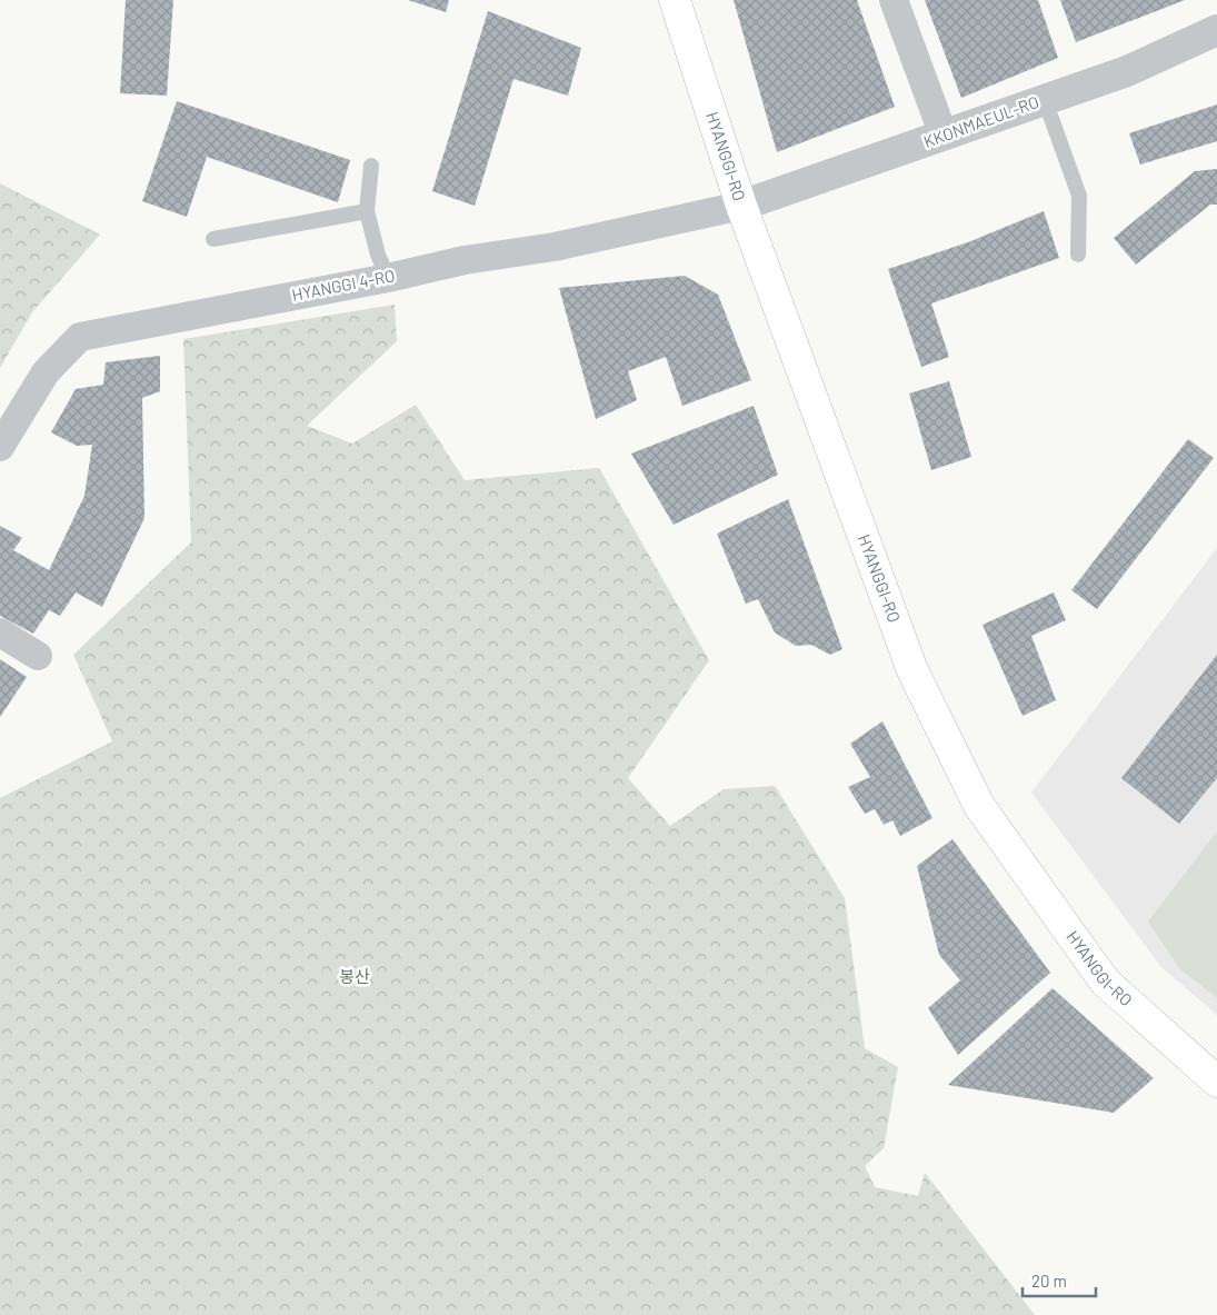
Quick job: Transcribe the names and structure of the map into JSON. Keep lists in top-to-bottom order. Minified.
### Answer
{"streets":{"main road":["HYANGGI-RO"],"street":["KKONMAEUL-RO","HYANGGI 4-RO"]},"crossings":[["KKONMAEUL-RO","HYANGGI-RO"],["KKONMAEUL-RO","HYANGGI 4-RO"],["HYANGGI-RO","HYANGGI 4-RO"]],"parks":["봉산"],"scale_bar":"20 m"}
